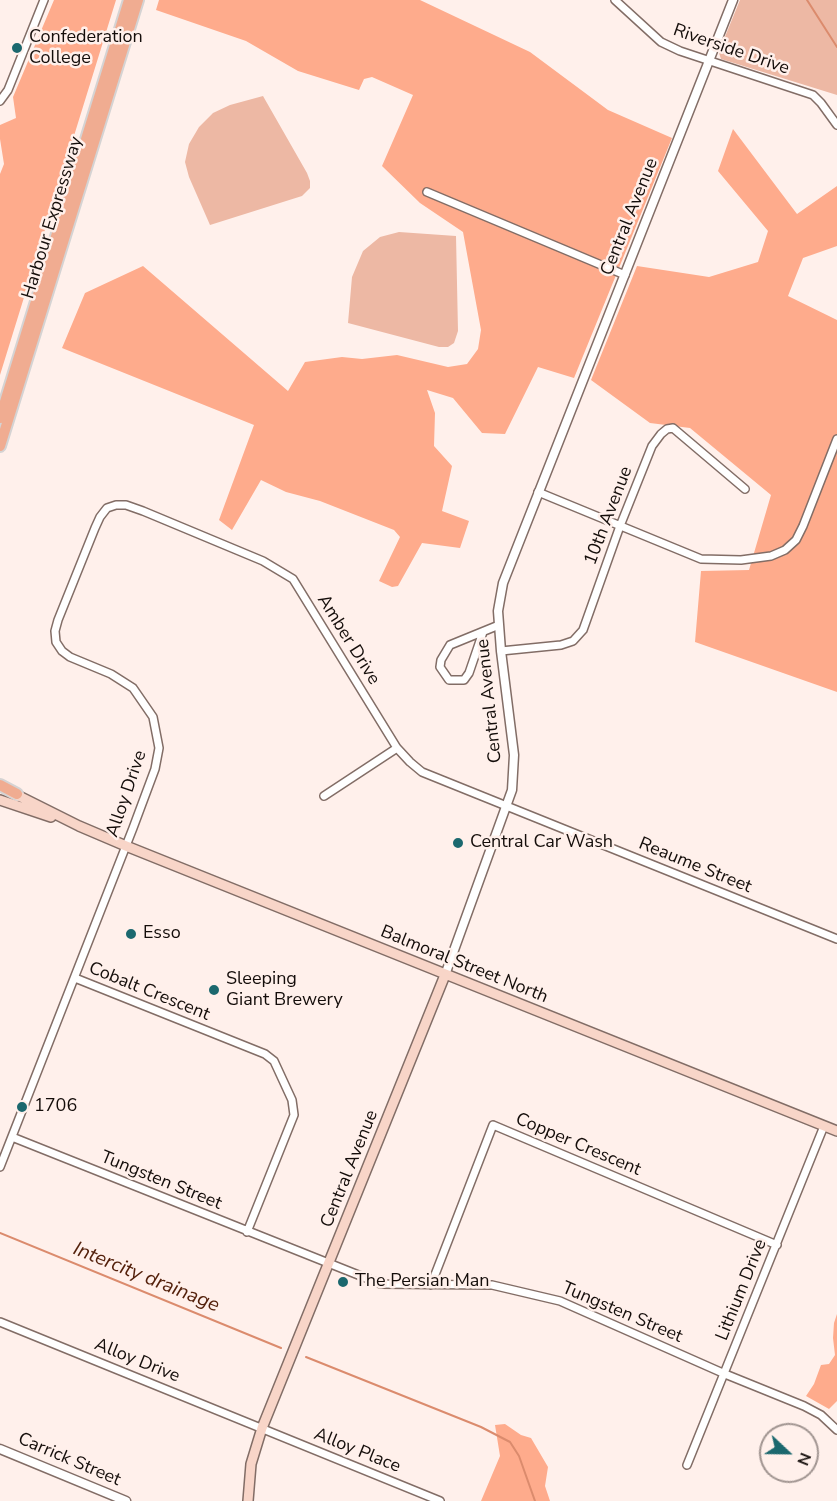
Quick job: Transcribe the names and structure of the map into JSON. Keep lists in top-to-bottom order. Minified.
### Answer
{"streets":{"main road":["Central Avenue","Harbour Expressway","Balmoral Street North"],"street":["Riverside Drive","10th Avenue","Amber Drive","Alloy Drive","Reaume Street","Cobalt Crescent","Copper Crescent","Tungsten Street","Lithium Drive","Alloy Place","Carrick Street"]},"crossings":[["Riverside Drive","Central Avenue"],["Central Avenue","10th Avenue"],["Central Avenue","Amber Drive"],["Central Avenue","Alloy Drive"],["Central Avenue","Reaume Street"],["Central Avenue","Balmoral Street North"],["Central Avenue","Tungsten Street"],["Central Avenue","Alloy Place"],["Amber Drive","Alloy Drive"],["Amber Drive","Reaume Street"],["Alloy Drive","Balmoral Street North"],["Alloy Drive","Cobalt Crescent"],["Alloy Drive","Tungsten Street"],["Alloy Drive","Alloy Place"],["Balmoral Street North","Lithium Drive"],["Cobalt Crescent","Tungsten Street"],["Copper Crescent","Tungsten Street"],["Copper Crescent","Lithium Drive"],["Tungsten Street","Lithium Drive"]],"water":["Intercity drainage"],"places":["Confederation College","Central Car Wash","Esso","Sleeping Giant Brewery","1706","The Persian Man"],"north":"right"}
